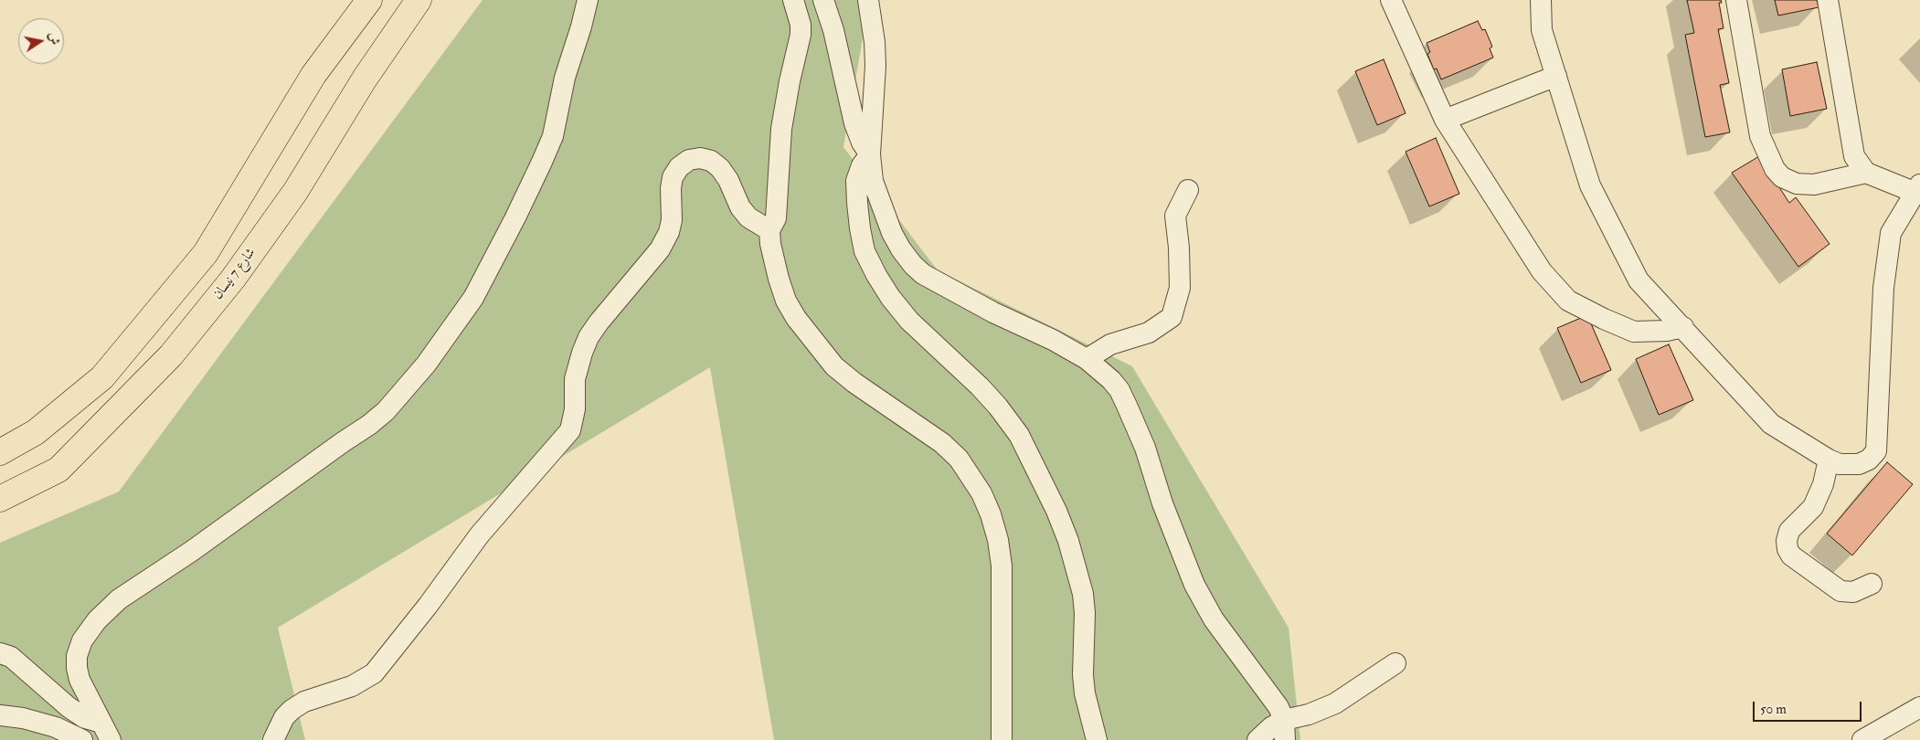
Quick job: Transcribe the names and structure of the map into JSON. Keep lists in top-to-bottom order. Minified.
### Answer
{"streets":{"main road":["شارع 7 نيسان"]},"scale_bar":"50 m","north":"right"}
